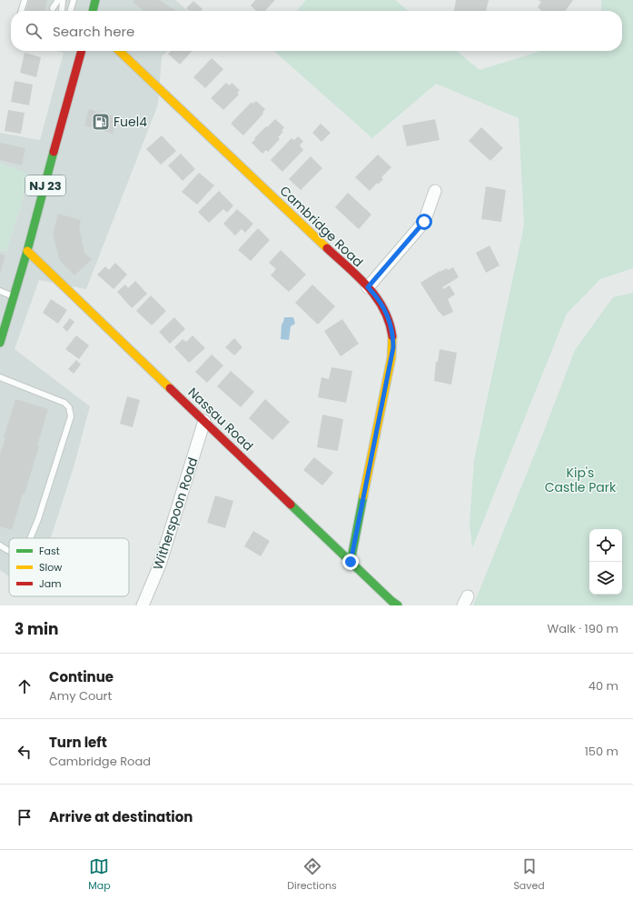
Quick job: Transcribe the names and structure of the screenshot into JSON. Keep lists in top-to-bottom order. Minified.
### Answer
{"streets":{"street":["NJ 23","Cambridge Road","Nassau Road","Witherspoon Road"]},"crossings":[["NJ 23","Nassau Road"],["Cambridge Road","Nassau Road"],["Nassau Road","Witherspoon Road"]],"parks":["Kip's Castle Park"],"places":{"fuel station":["Fuel4"]},"legend":["Fast","Slow","Jam"],"page":{"search":"Search here","heading":["3 min","Walk · 190 m"],"list":[["Continue","Amy Court","40 m"],["Turn left","Cambridge Road","150 m"],"Arrive at destination"],"nav":["Map","Directions","Saved"]}}
